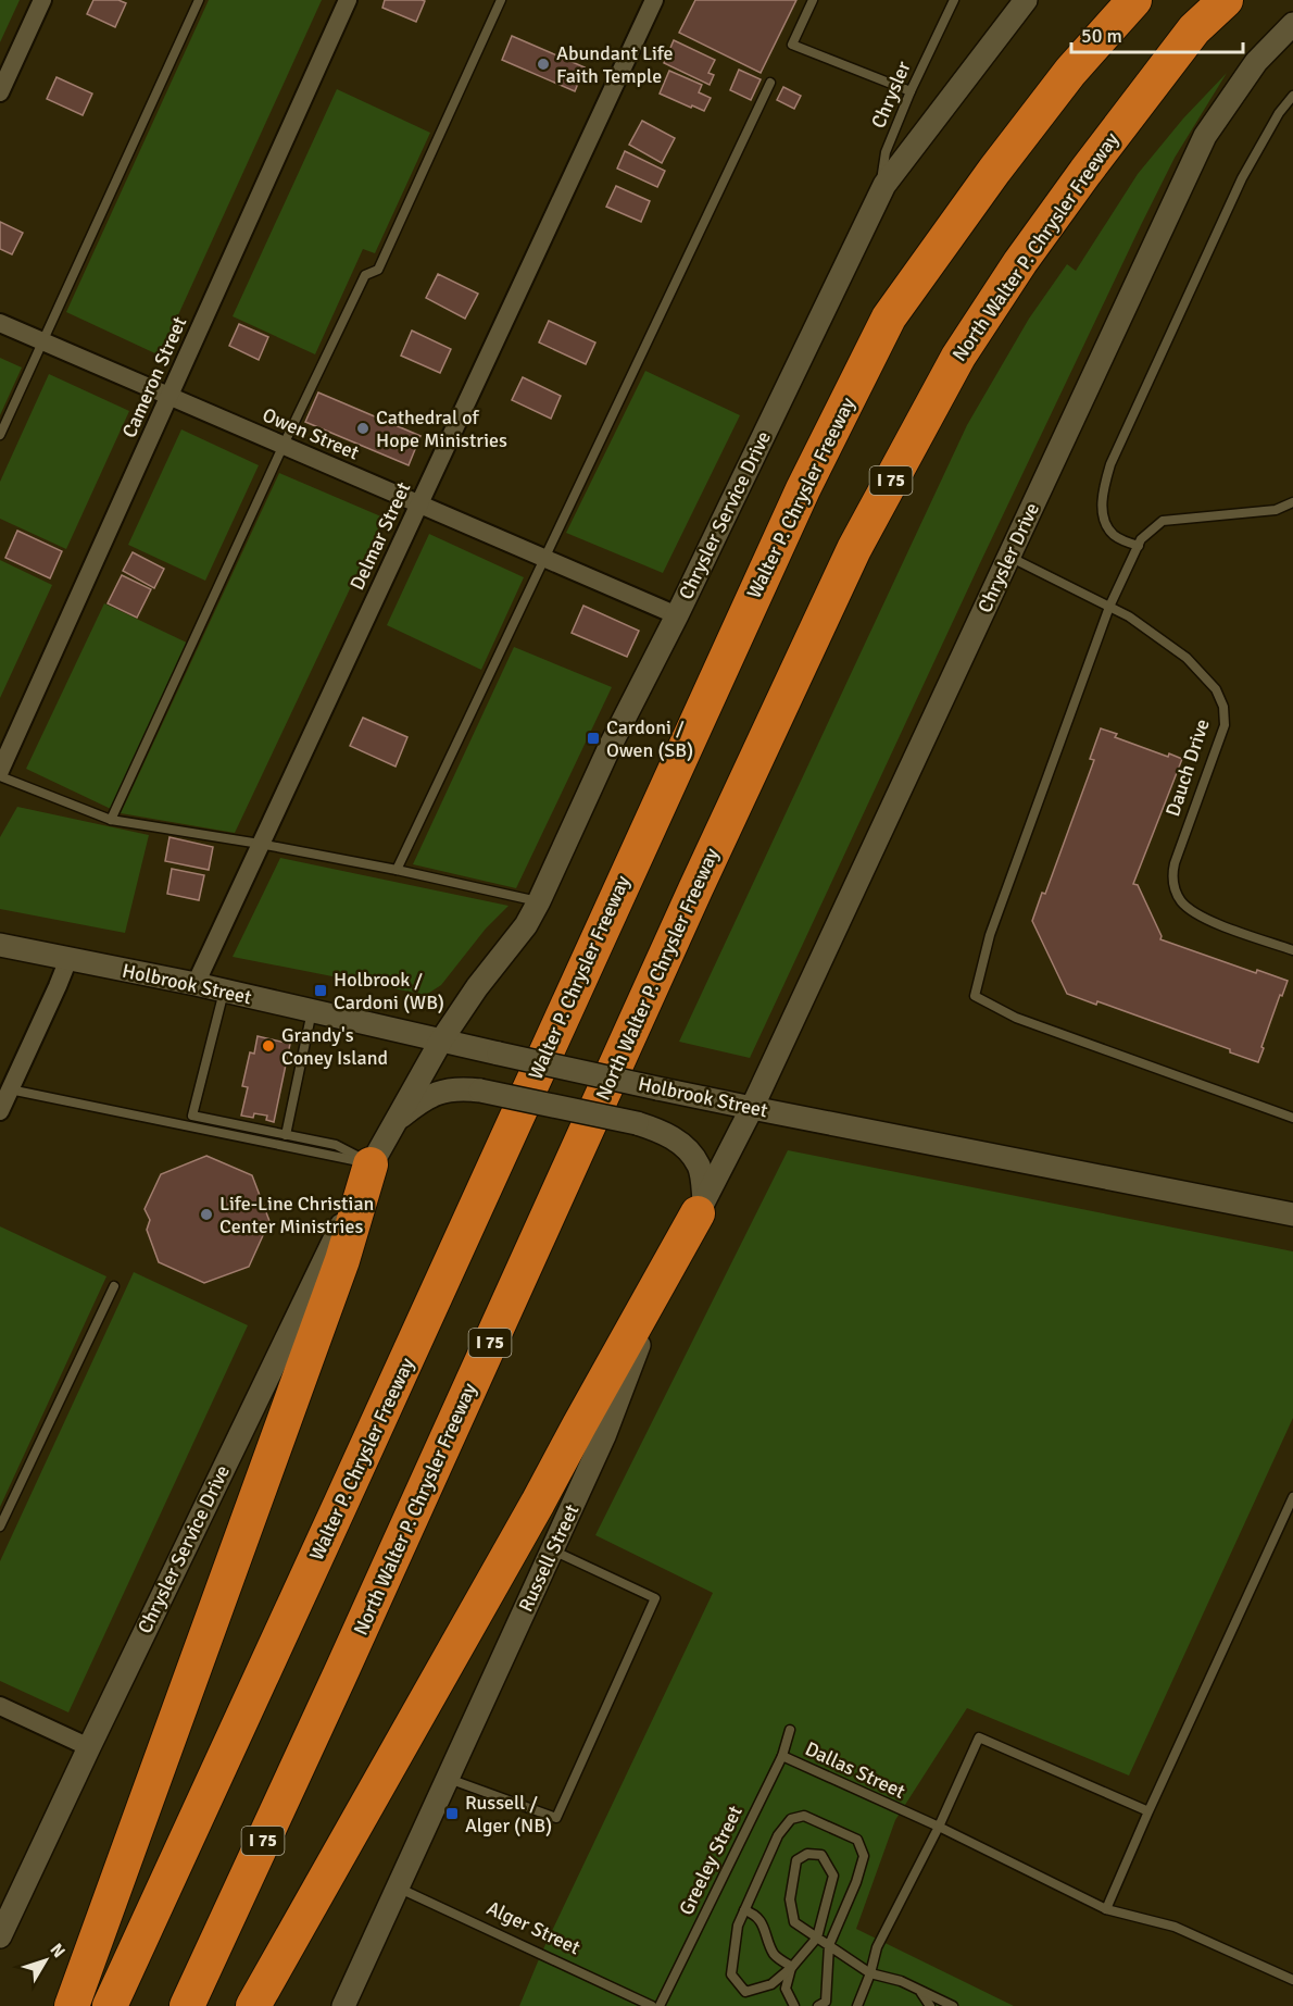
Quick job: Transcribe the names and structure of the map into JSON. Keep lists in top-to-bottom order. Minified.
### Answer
{"streets":{"highway":["North Walter P. Chrysler Freeway","I 75","Walter P. Chrysler Freeway"],"street":["Cameron Street","Owen Street","Chrysler Service Drive","Delmar Street","Chrysler Drive","Holbrook Street","Russell Street"],"lane":["Chrysler","Dauch Drive","Dallas Street","Greeley Street","Alger Street"]},"crossings":[["Chrysler","Chrysler Service Drive"],["Cameron Street","Owen Street"],["Owen Street","Chrysler Service Drive"],["Owen Street","Delmar Street"],["Chrysler Service Drive","Holbrook Street"],["Delmar Street","Holbrook Street"],["Chrysler Drive","Dauch Drive"],["Chrysler Drive","Holbrook Street"],["Chrysler Drive","Russell Street"],["Holbrook Street","Russell Street"],["Russell Street","Alger Street"],["Dallas Street","Greeley Street"]],"places":{"other":["Abundant Life Faith Temple","Cathedral of Hope Ministries","Grandy's Coney Island","Life-Line Christian Center Ministries"],"transit":["Cardoni / Owen (SB)","Holbrook / Cardoni (WB)","Russell / Alger (NB)"]},"scale_bar":"50 m","north":"top right"}
